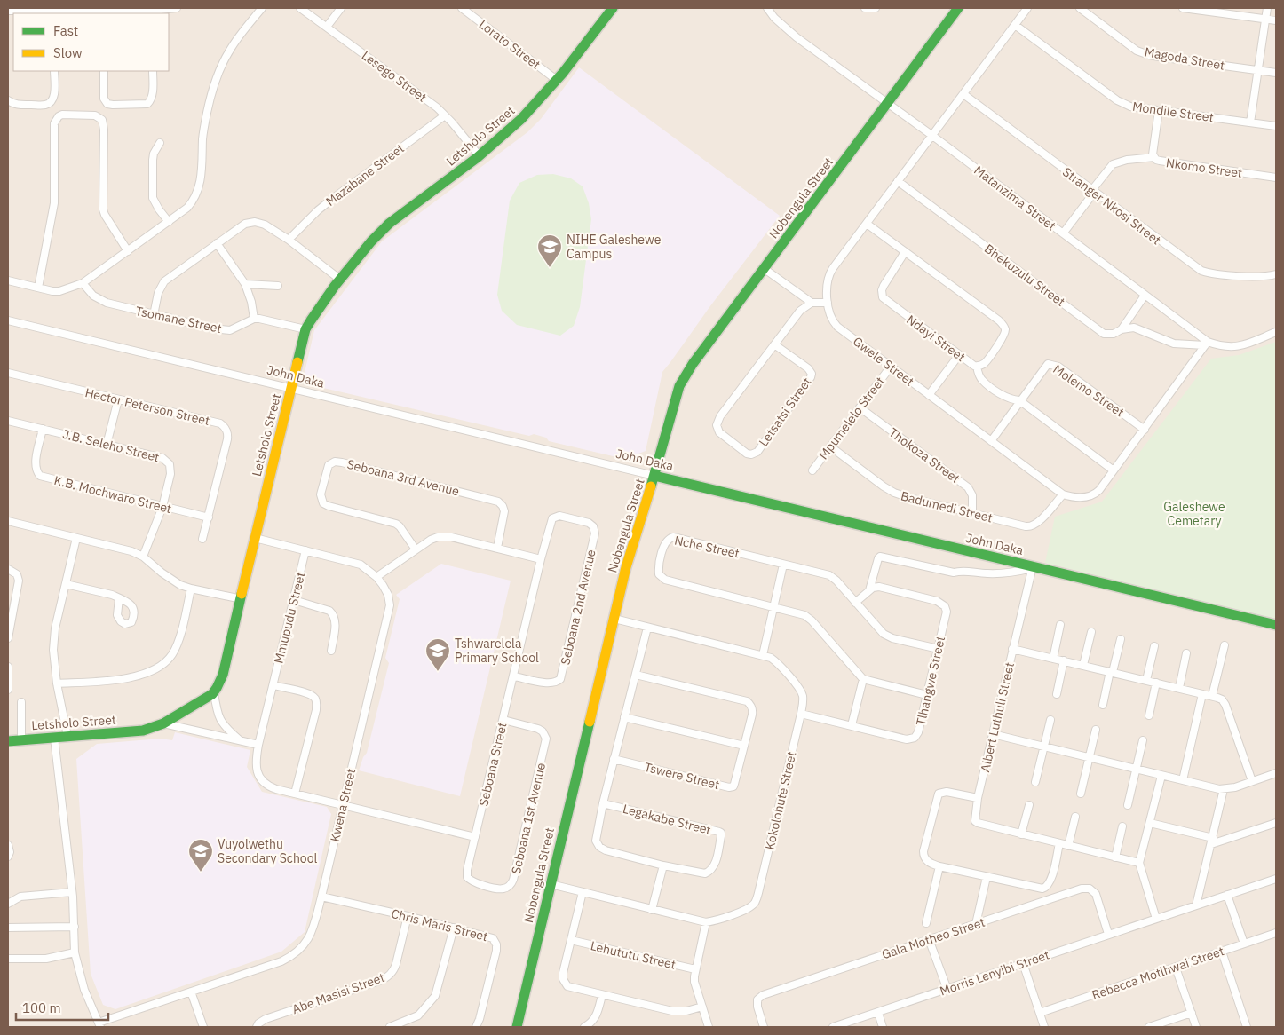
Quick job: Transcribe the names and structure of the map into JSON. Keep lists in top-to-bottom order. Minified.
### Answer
{"streets":{"street":["Lorato Street","Magoda Street","Lesego Street","Mondile Street","Letsholo Street","Nkomo Street","Mazabane Street","Nobengula Street","Matanzima Street","Stranger Nkosi Street","Bhekuzulu Street","Tsomane Street","Ndayi Street","Gwele Street","John Daka","Molemo Street","Hector Peterson Street","Letsatsi Street","Mpumelelo Street","J.B. Seleho Street","Thokoza Street","Seboana 3rd Avenue","K.B. Mochwaro Street","Badumedi Street","Nche Street","Seboana 2nd Avenue","Mmupudu Street","Tlhangwe Street","Albert Luthuli Street","Seboana Street","Tswere Street","Kokolohute Street","Kwena Street","Seboana 1st Avenue","Legakabe Street","Chris Maris Street","Gala Motheo Street","Lehututu Street","Morris Lenyibi Street","Rebecca Motlhwai Street","Abe Masisi Street"]},"crossings":[["Lorato Street","Letsholo Street"],["Lesego Street","Letsholo Street"],["Lesego Street","Mazabane Street"],["Mondile Street","Nkomo Street"],["Mondile Street","Gwele Street"],["Letsholo Street","John Daka"],["Letsholo Street","Kwena Street"],["Nobengula Street","Matanzima Street"],["Nobengula Street","John Daka"],["Nobengula Street","Kokolohute Street"],["Matanzima Street","Gwele Street"],["Stranger Nkosi Street","Gwele Street"],["Bhekuzulu Street","Gwele Street"],["Ndayi Street","Gwele Street"],["Gwele Street","Molemo Street"],["Gwele Street","Mpumelelo Street"],["Gwele Street","Badumedi Street"],["John Daka","Albert Luthuli Street"],["Hector Peterson Street","K.B. Mochwaro Street"],["Mpumelelo Street","Thokoza Street"],["Mpumelelo Street","Badumedi Street"],["J.B. Seleho Street","K.B. Mochwaro Street"],["Thokoza Street","Badumedi Street"],["Nche Street","Tlhangwe Street"],["Seboana 2nd Avenue","Seboana Street"],["Mmupudu Street","Kwena Street"],["Tlhangwe Street","Kokolohute Street"],["Seboana Street","Seboana 1st Avenue"],["Tswere Street","Legakabe Street"],["Kokolohute Street","Legakabe Street"],["Kwena Street","Chris Maris Street"],["Chris Maris Street","Abe Masisi Street"],["Gala Motheo Street","Morris Lenyibi Street"]],"parks":["Galeshewe Cemetary"],"places":{"school or university":["NIHE Galeshewe Campus","Tshwarelela Primary School","Vuyolwethu Secondary School"]},"legend":["Fast","Slow"],"scale_bar":"100 m"}
